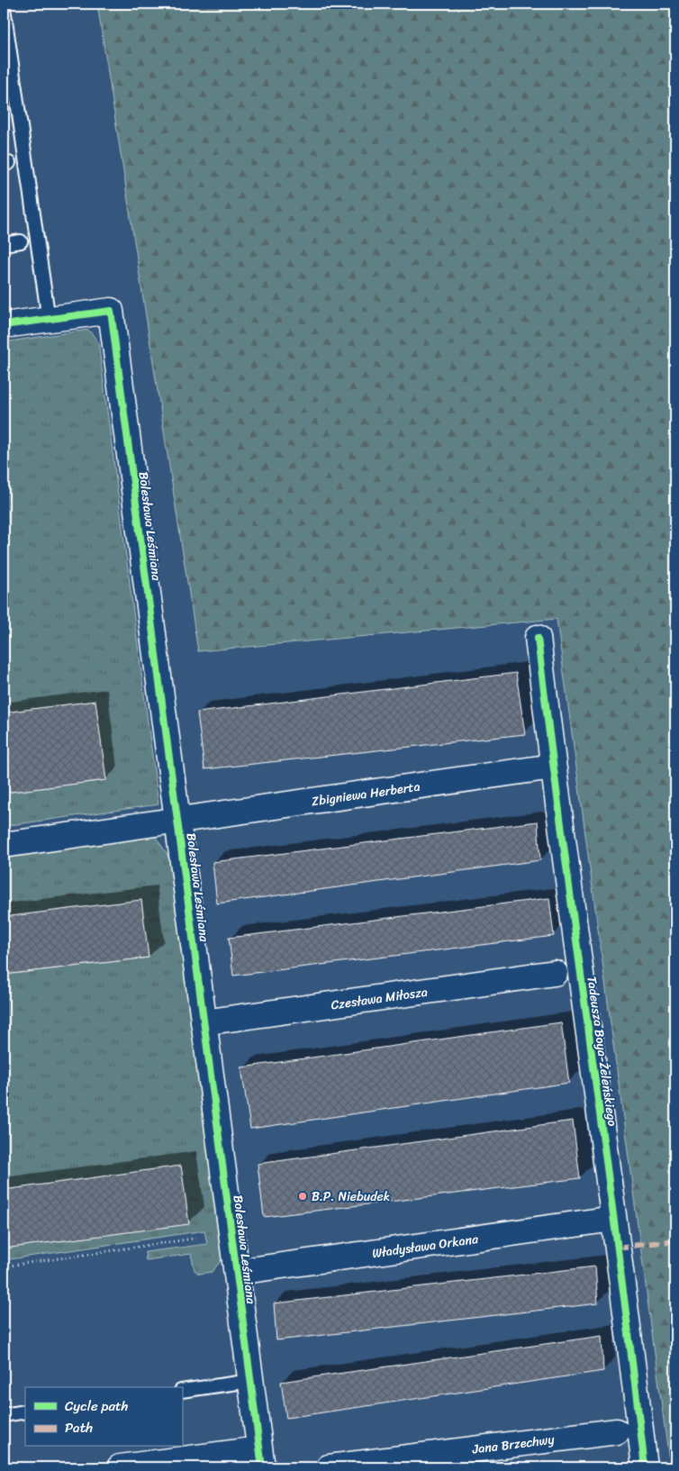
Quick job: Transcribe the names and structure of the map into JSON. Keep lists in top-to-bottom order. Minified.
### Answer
{"streets":{"street":["Bolesława Leśmiana","Zbigniewa Herberta","Czesława Miłosza","Tadeusza Boya-Żeleńskiego","Władysława Orkana","Jana Brzechwy"]},"crossings":[["Bolesława Leśmiana","Zbigniewa Herberta"],["Bolesława Leśmiana","Czesława Miłosza"],["Bolesława Leśmiana","Władysława Orkana"],["Zbigniewa Herberta","Tadeusza Boya-Żeleńskiego"],["Tadeusza Boya-Żeleńskiego","Władysława Orkana"],["Tadeusza Boya-Żeleńskiego","Jana Brzechwy"]],"places":["B.P. Niebudek"],"legend":["Cycle path","Path"]}
